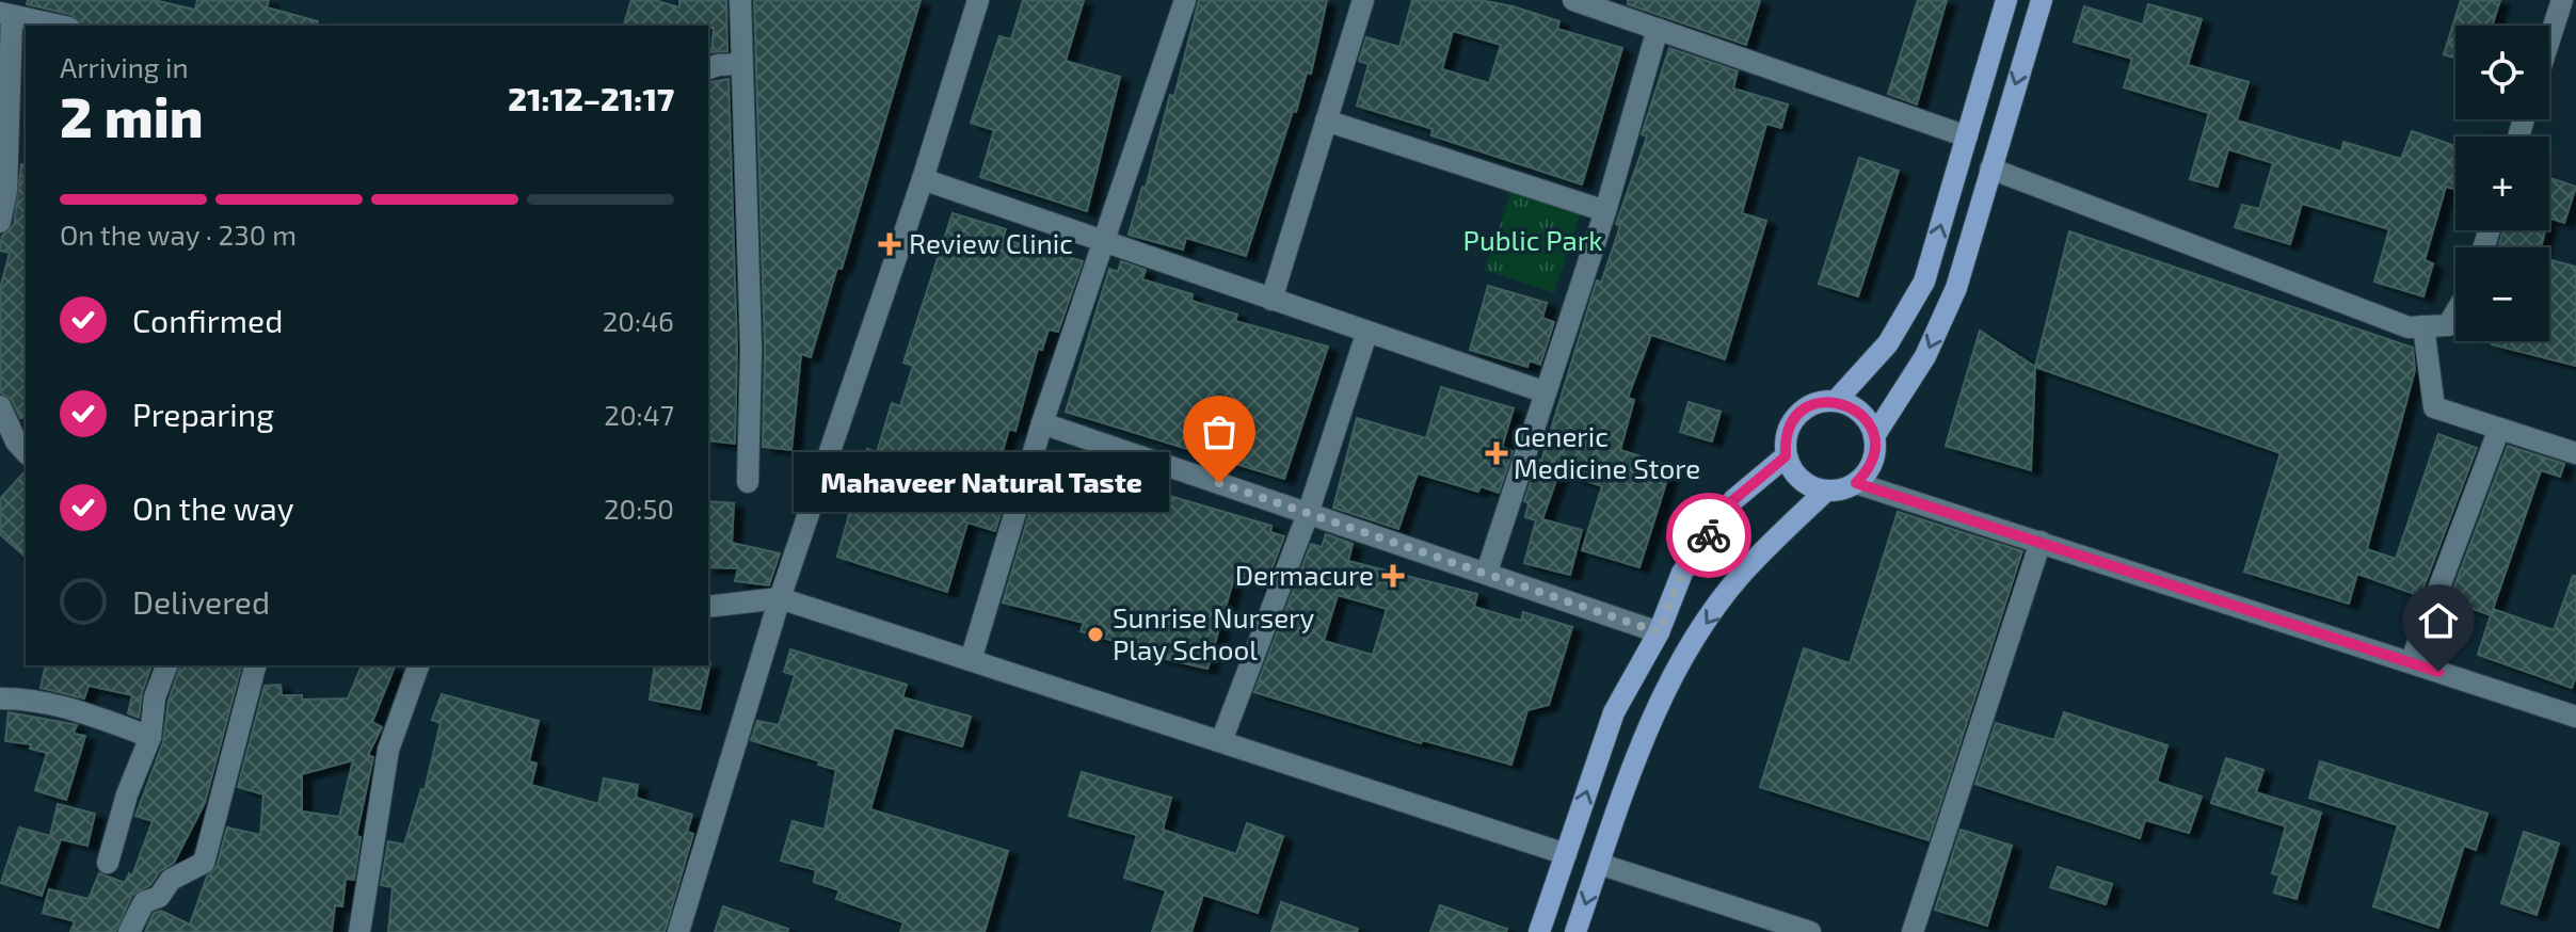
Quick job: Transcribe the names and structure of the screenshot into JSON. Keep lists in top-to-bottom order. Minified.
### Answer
{"parks":["Public Park"],"places":{"health":["Review Clinic","Generic Medicine Store","Dermacure"],"other":["Mahaveer Natural Taste","Sunrise Nursery Play School"]},"page":{"map_buttons":["+","−"],"heading":["2 min","Arriving in","21:12–21:17"],"bar":"On the way · 230 m","list":[["Confirmed","20:46"],["Preparing","20:47"],["On the way","20:50"],"Delivered"],"bubble":"Mahaveer Natural Taste"}}
